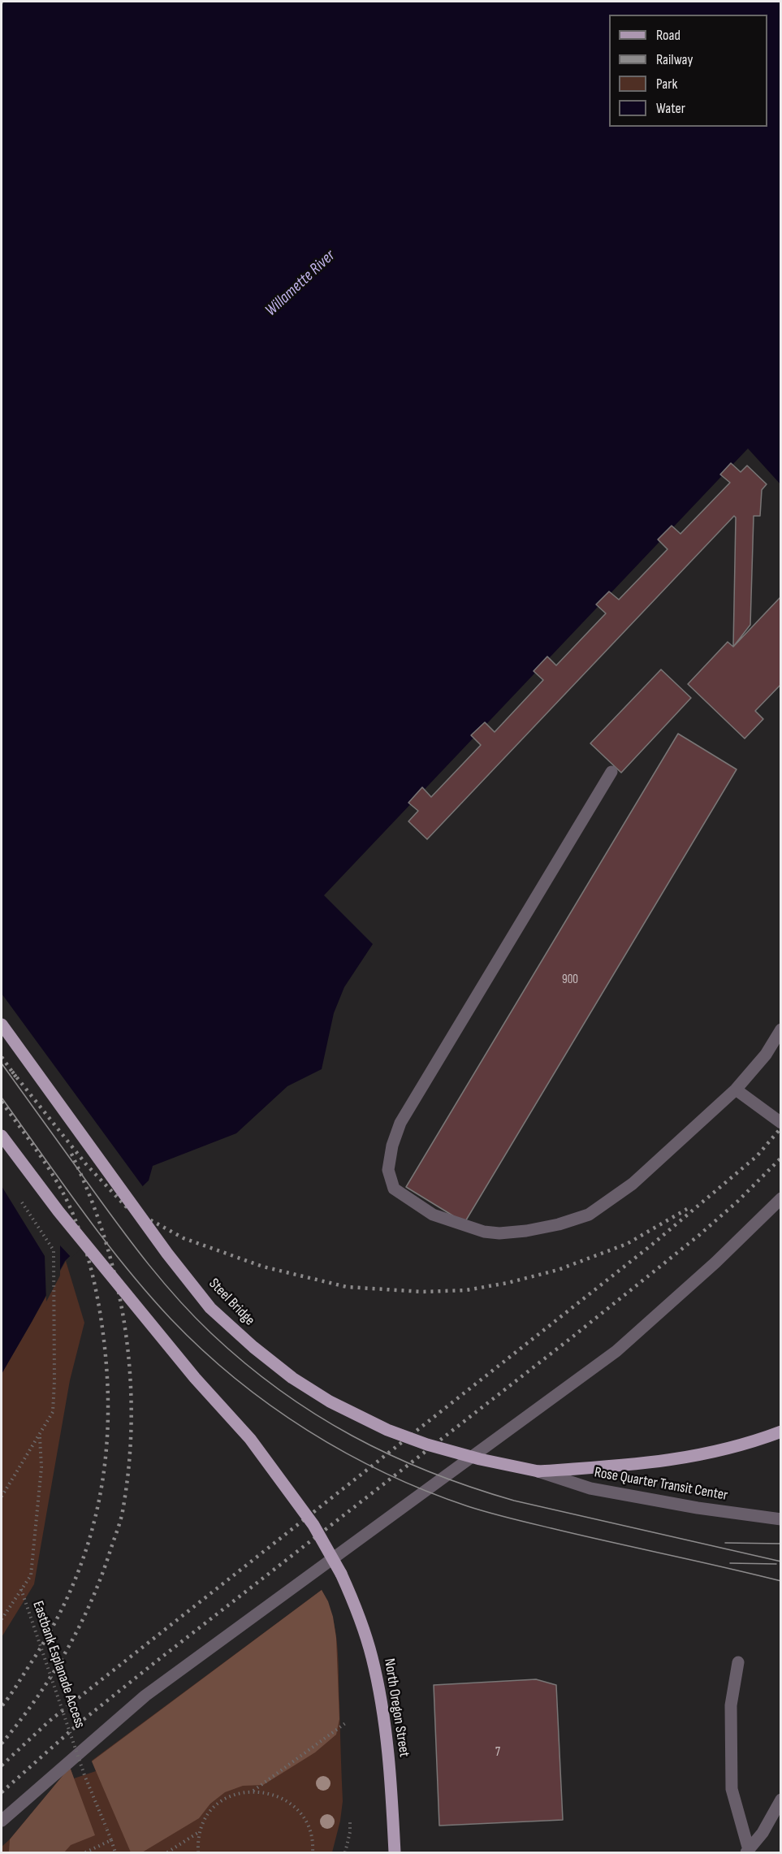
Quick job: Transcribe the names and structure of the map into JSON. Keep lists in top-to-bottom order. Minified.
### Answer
{"streets":{"main road":["Steel Bridge","North Oregon Street"],"street":["Rose Quarter Transit Center"],"path":["Eastbank Esplanade Access"]},"crossings":[["Steel Bridge","Rose Quarter Transit Center"]],"water":["Willamette River"],"house_numbers":["900","7"],"legend":["Road","Railway","Park","Water"]}
